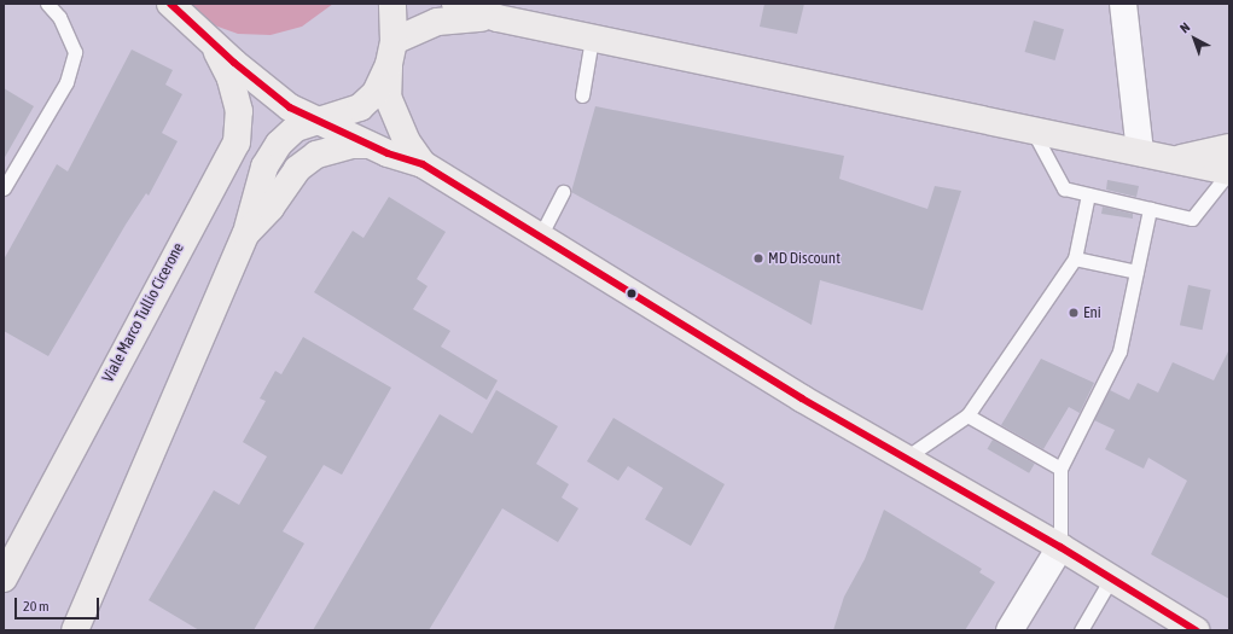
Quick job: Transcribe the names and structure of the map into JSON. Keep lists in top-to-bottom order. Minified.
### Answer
{"streets":{"street":["Viale Marco Tullio Cicerone"]},"places":["MD Discount","Eni"],"scale_bar":"20 m","north":"top left"}
